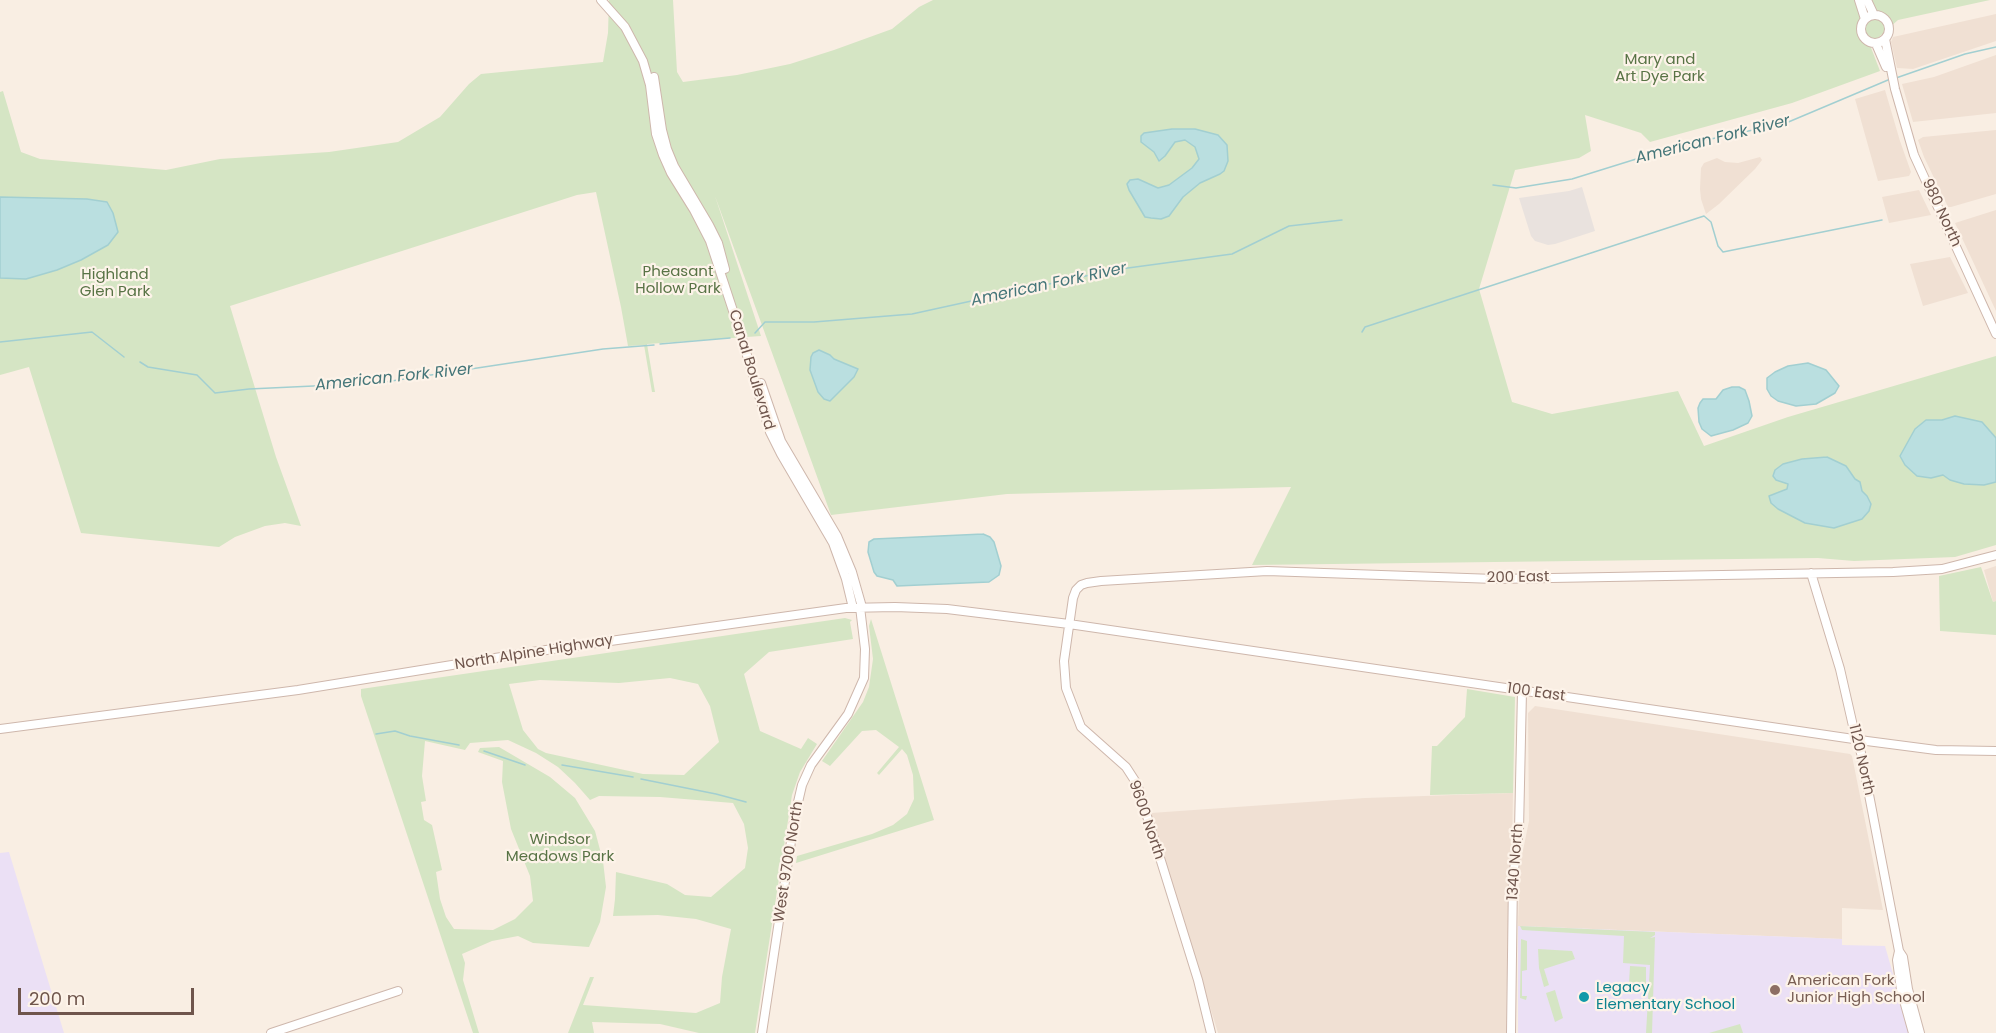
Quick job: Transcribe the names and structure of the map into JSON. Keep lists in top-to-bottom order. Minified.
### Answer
{"streets":{"street":["980 North","Canal Boulevard","200 East","North Alpine Highway","100 East","1120 North","9600 North","West 9700 North","1340 North"]},"crossings":[["Canal Boulevard","North Alpine Highway"],["Canal Boulevard","West 9700 North"],["200 East","North Alpine Highway"],["200 East","100 East"],["200 East","1120 North"],["200 East","9600 North"],["North Alpine Highway","100 East"],["North Alpine Highway","9600 North"],["North Alpine Highway","West 9700 North"],["100 East","1120 North"],["100 East","9600 North"],["100 East","1340 North"]],"water":["American Fork River"],"parks":["Mary and Art Dye Park","Pheasant Hollow Park","Highland Glen Park","Windsor Meadows Park"],"places":["American Fork Junior High School","Legacy Elementary School"],"scale_bar":"200 m"}
